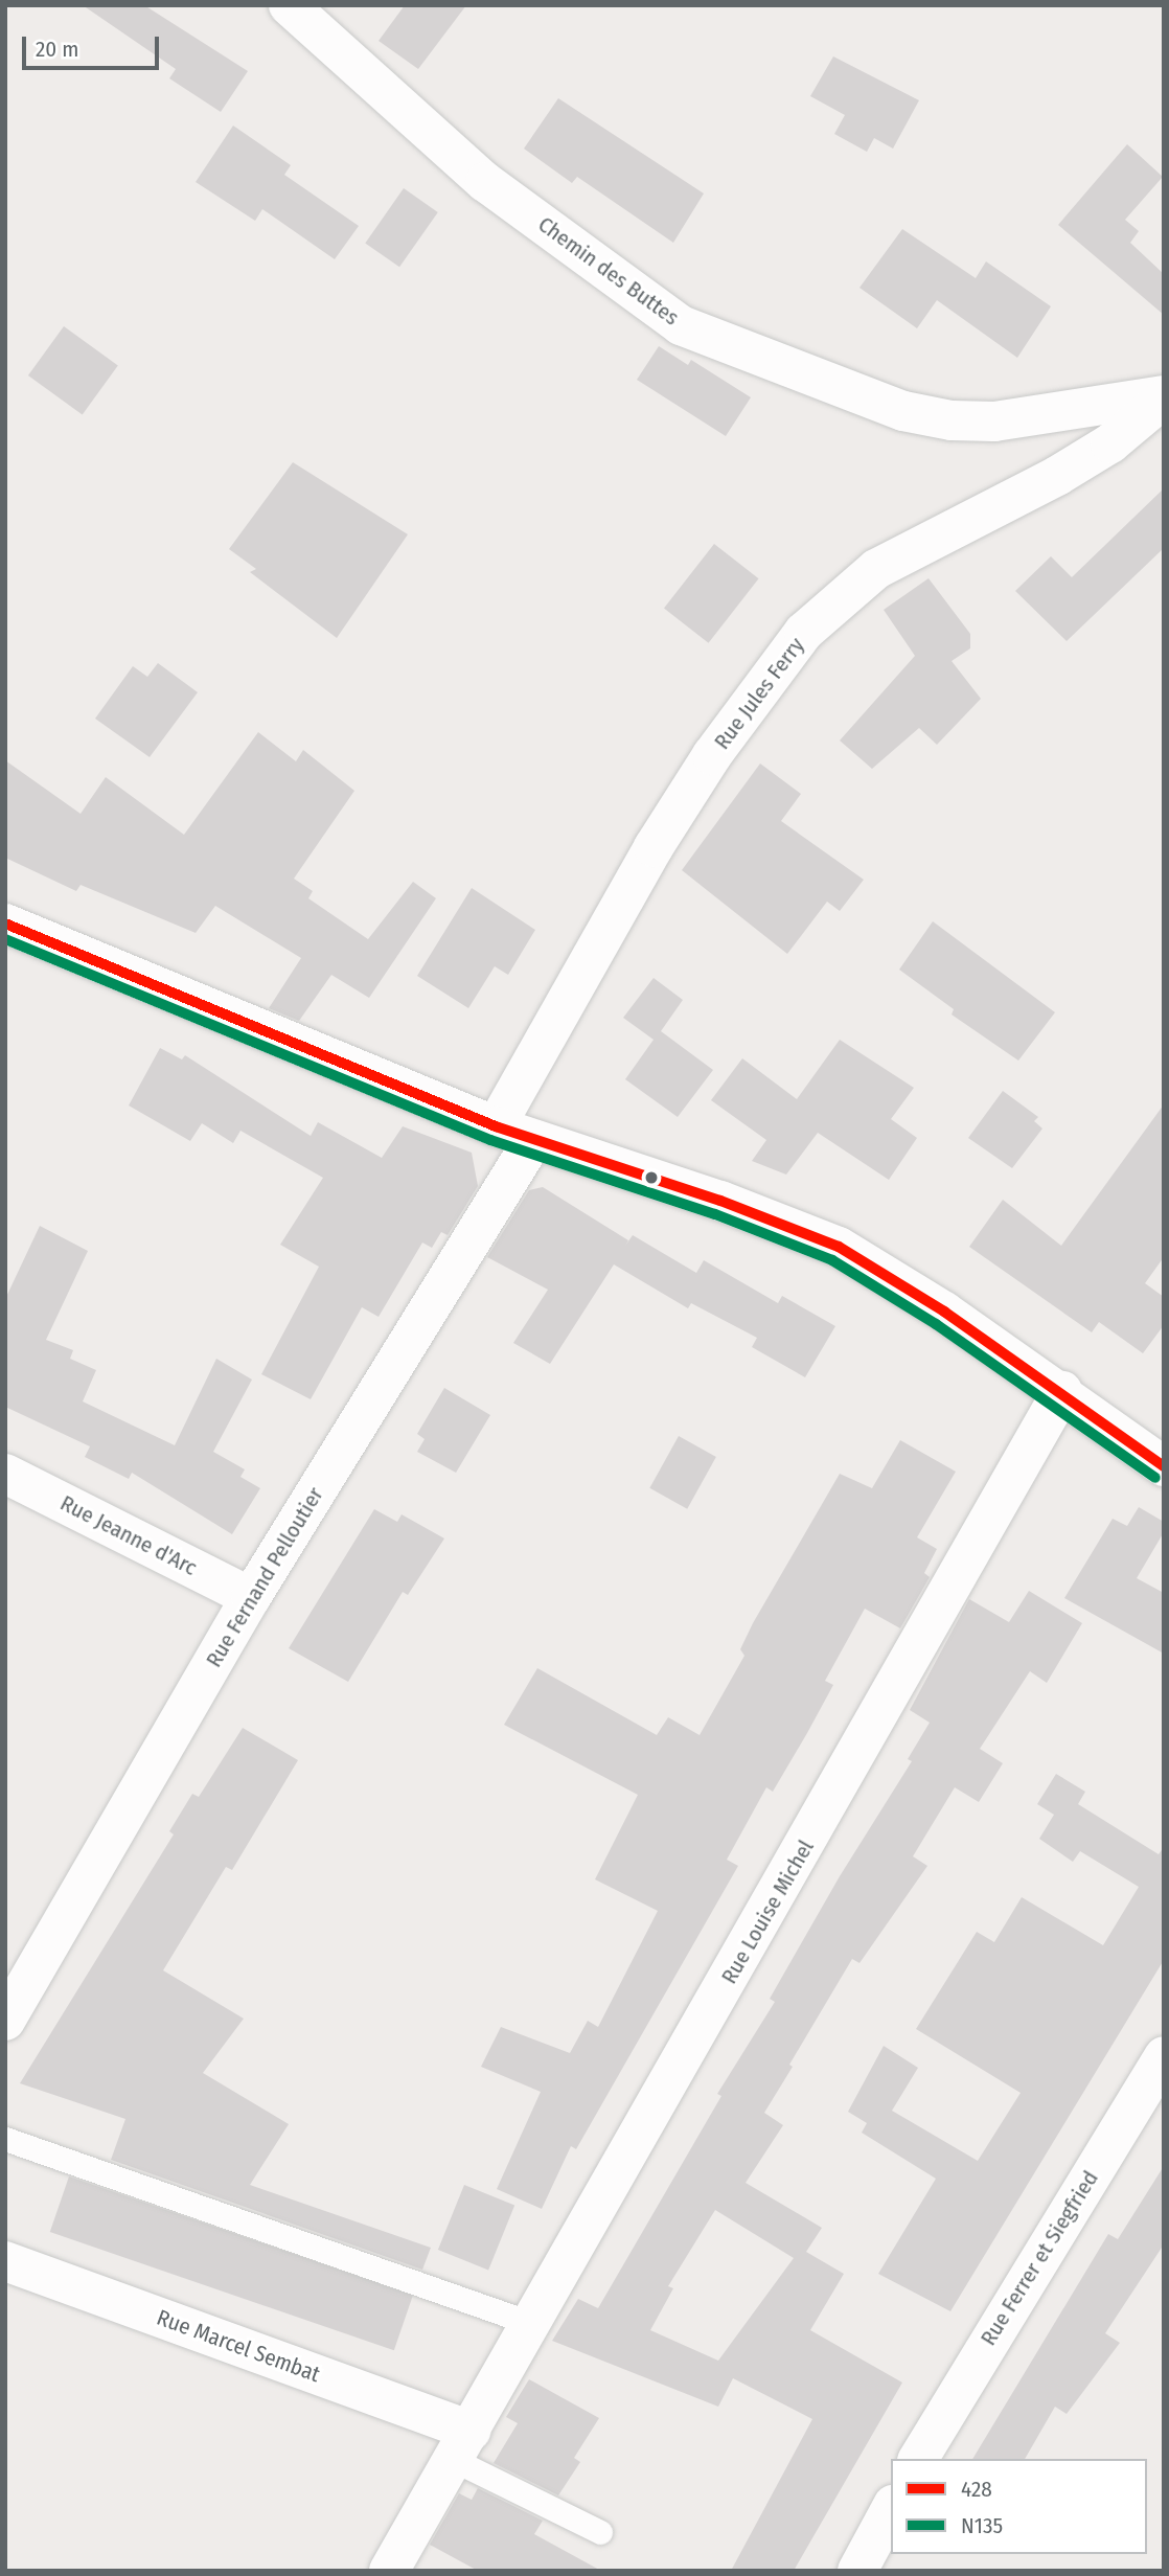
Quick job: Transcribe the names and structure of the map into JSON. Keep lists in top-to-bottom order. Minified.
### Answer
{"streets":{"street":["Chemin des Buttes","Rue Jules Ferry","Rue Jeanne d'Arc","Rue Fernand Pelloutier","Rue Louise Michel","Rue Ferrer et Siegfried","Rue Marcel Sembat"]},"crossings":[["Chemin des Buttes","Rue Jules Ferry"],["Rue Jeanne d'Arc","Rue Fernand Pelloutier"],["Rue Louise Michel","Rue Marcel Sembat"]],"lines":["transit line 428","transit line N135"],"legend":["428","N135"],"scale_bar":"20 m"}
